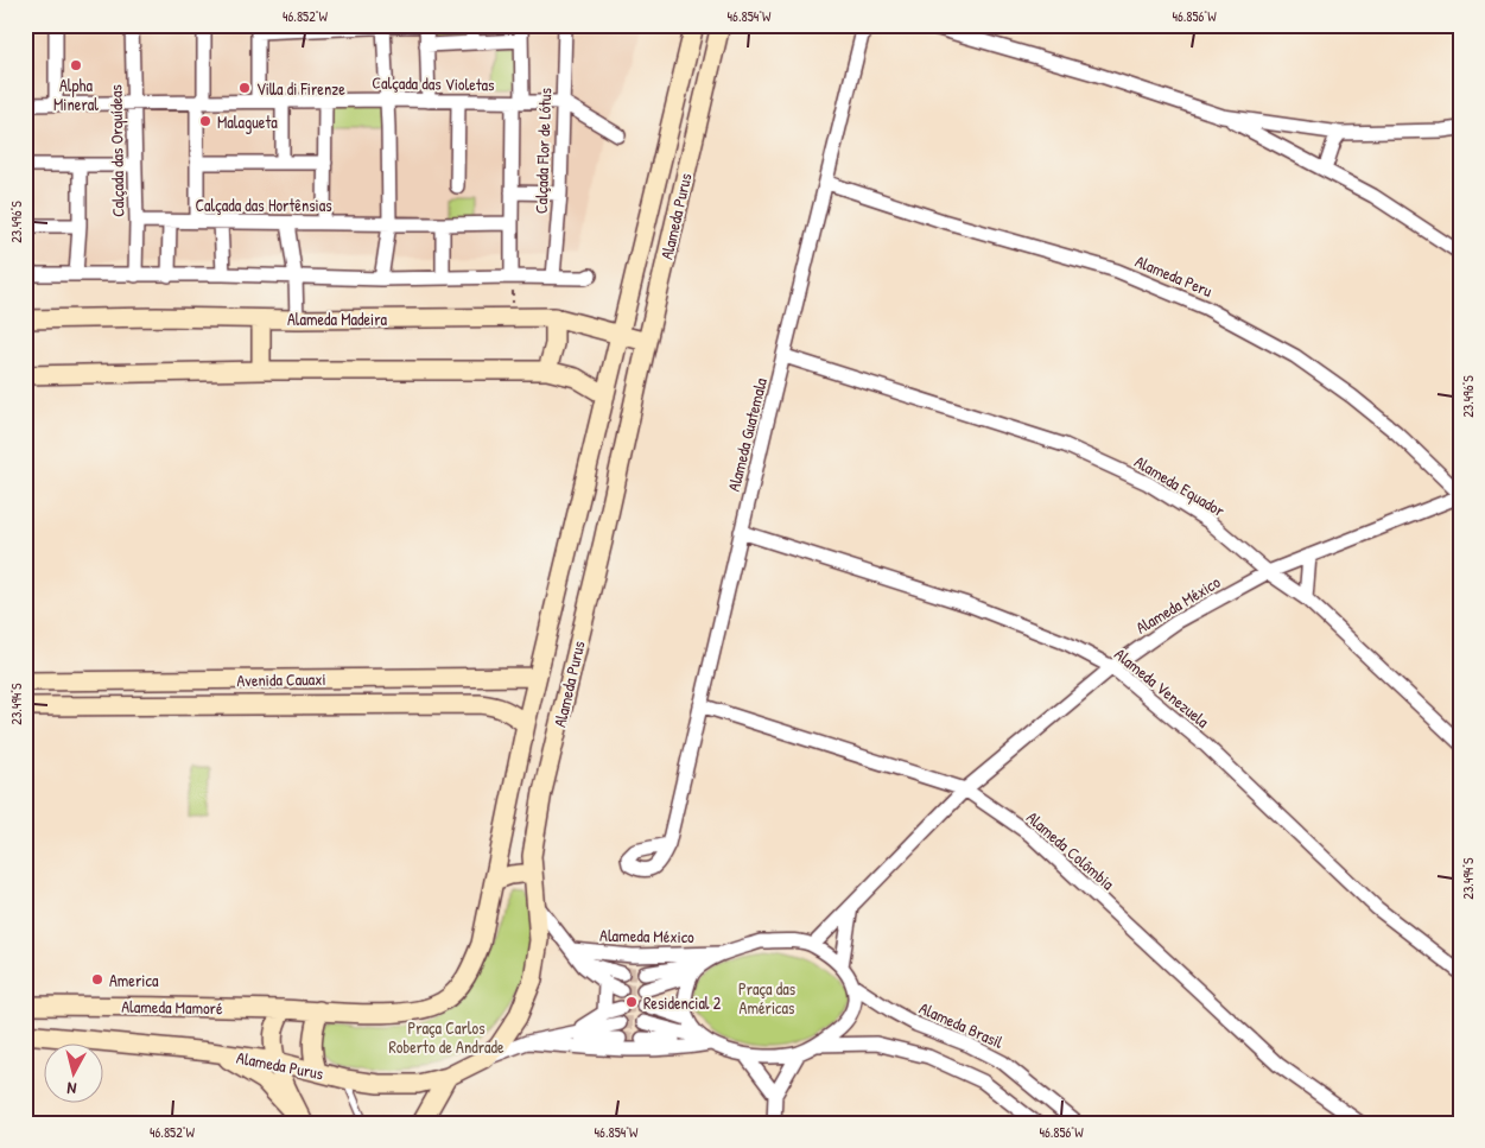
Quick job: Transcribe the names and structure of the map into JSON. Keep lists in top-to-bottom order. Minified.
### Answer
{"streets":{"main road":["Alameda Purus","Alameda Madeira","Avenida Cauaxi","Alameda Mamoré"],"street":["Calçada das Violetas","Calçada das Orquídeas","Calçada Flor de Lótus","Calçada das Hortênsias","Alameda Peru","Alameda Guatemala","Alameda Equador","Alameda México","Alameda Venezuela","Alameda Colômbia","Alameda Brasil"]},"crossings":[["Calçada das Violetas","Calçada das Orquídeas"],["Calçada das Violetas","Calçada Flor de Lótus"],["Calçada das Orquídeas","Calçada das Hortênsias"],["Alameda Purus","Alameda Madeira"],["Alameda Purus","Avenida Cauaxi"],["Alameda Purus","Alameda Mamoré"],["Alameda Peru","Alameda Guatemala"],["Alameda Peru","Alameda México"],["Alameda Guatemala","Alameda Equador"],["Alameda Guatemala","Alameda Venezuela"],["Alameda Guatemala","Alameda Colômbia"],["Alameda Equador","Alameda México"],["Alameda México","Alameda Venezuela"],["Alameda México","Alameda Colômbia"],["Alameda México","Alameda Brasil"]],"parks":["Praça das Américas","Praça Carlos Roberto de Andrade"],"places":["Alpha Mineral","Villa di Firenze","Malagueta","America","Residencial 2"],"north":"bottom","coordinates":["46.852°W","46.854°W","46.856°W","23.496°S","23.494°S"]}
